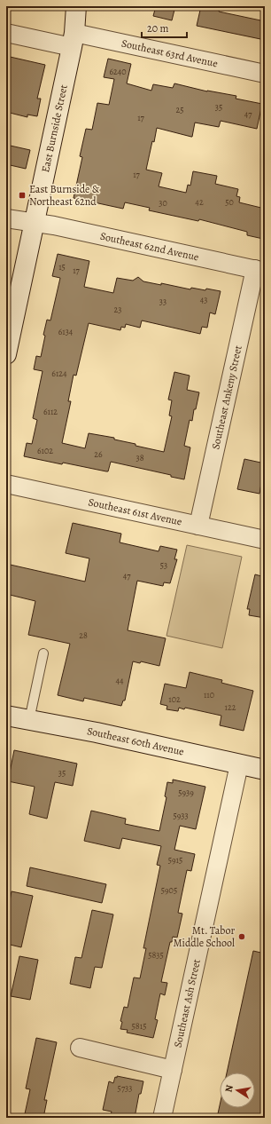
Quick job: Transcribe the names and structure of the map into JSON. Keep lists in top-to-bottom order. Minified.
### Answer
{"streets":{"main road":["East Burnside Street","Southeast 60th Avenue"],"street":["Southeast 63rd Avenue","Southeast 62nd Avenue","Southeast Ankeny Street","Southeast 61st Avenue","Southeast Ash Street"]},"crossings":[["Southeast 63rd Avenue","East Burnside Street"],["East Burnside Street","Southeast 62nd Avenue"],["Southeast 62nd Avenue","Southeast Ankeny Street"],["Southeast Ankeny Street","Southeast 61st Avenue"],["Southeast 60th Avenue","Southeast Ash Street"]],"places":{"transit":["East Burnside & Northeast 62nd"],"other":["Mt. Tabor Middle School"]},"house_numbers":["6240","35","25","47","17","17","42","50","30","15","17","43","33","23","6134","6124","6112","6102","26","38","53","47","28","44","110","102","122","35","5939","5933","5915","5905","5835","5815","5733"],"scale_bar":"20 m","north":"left"}
